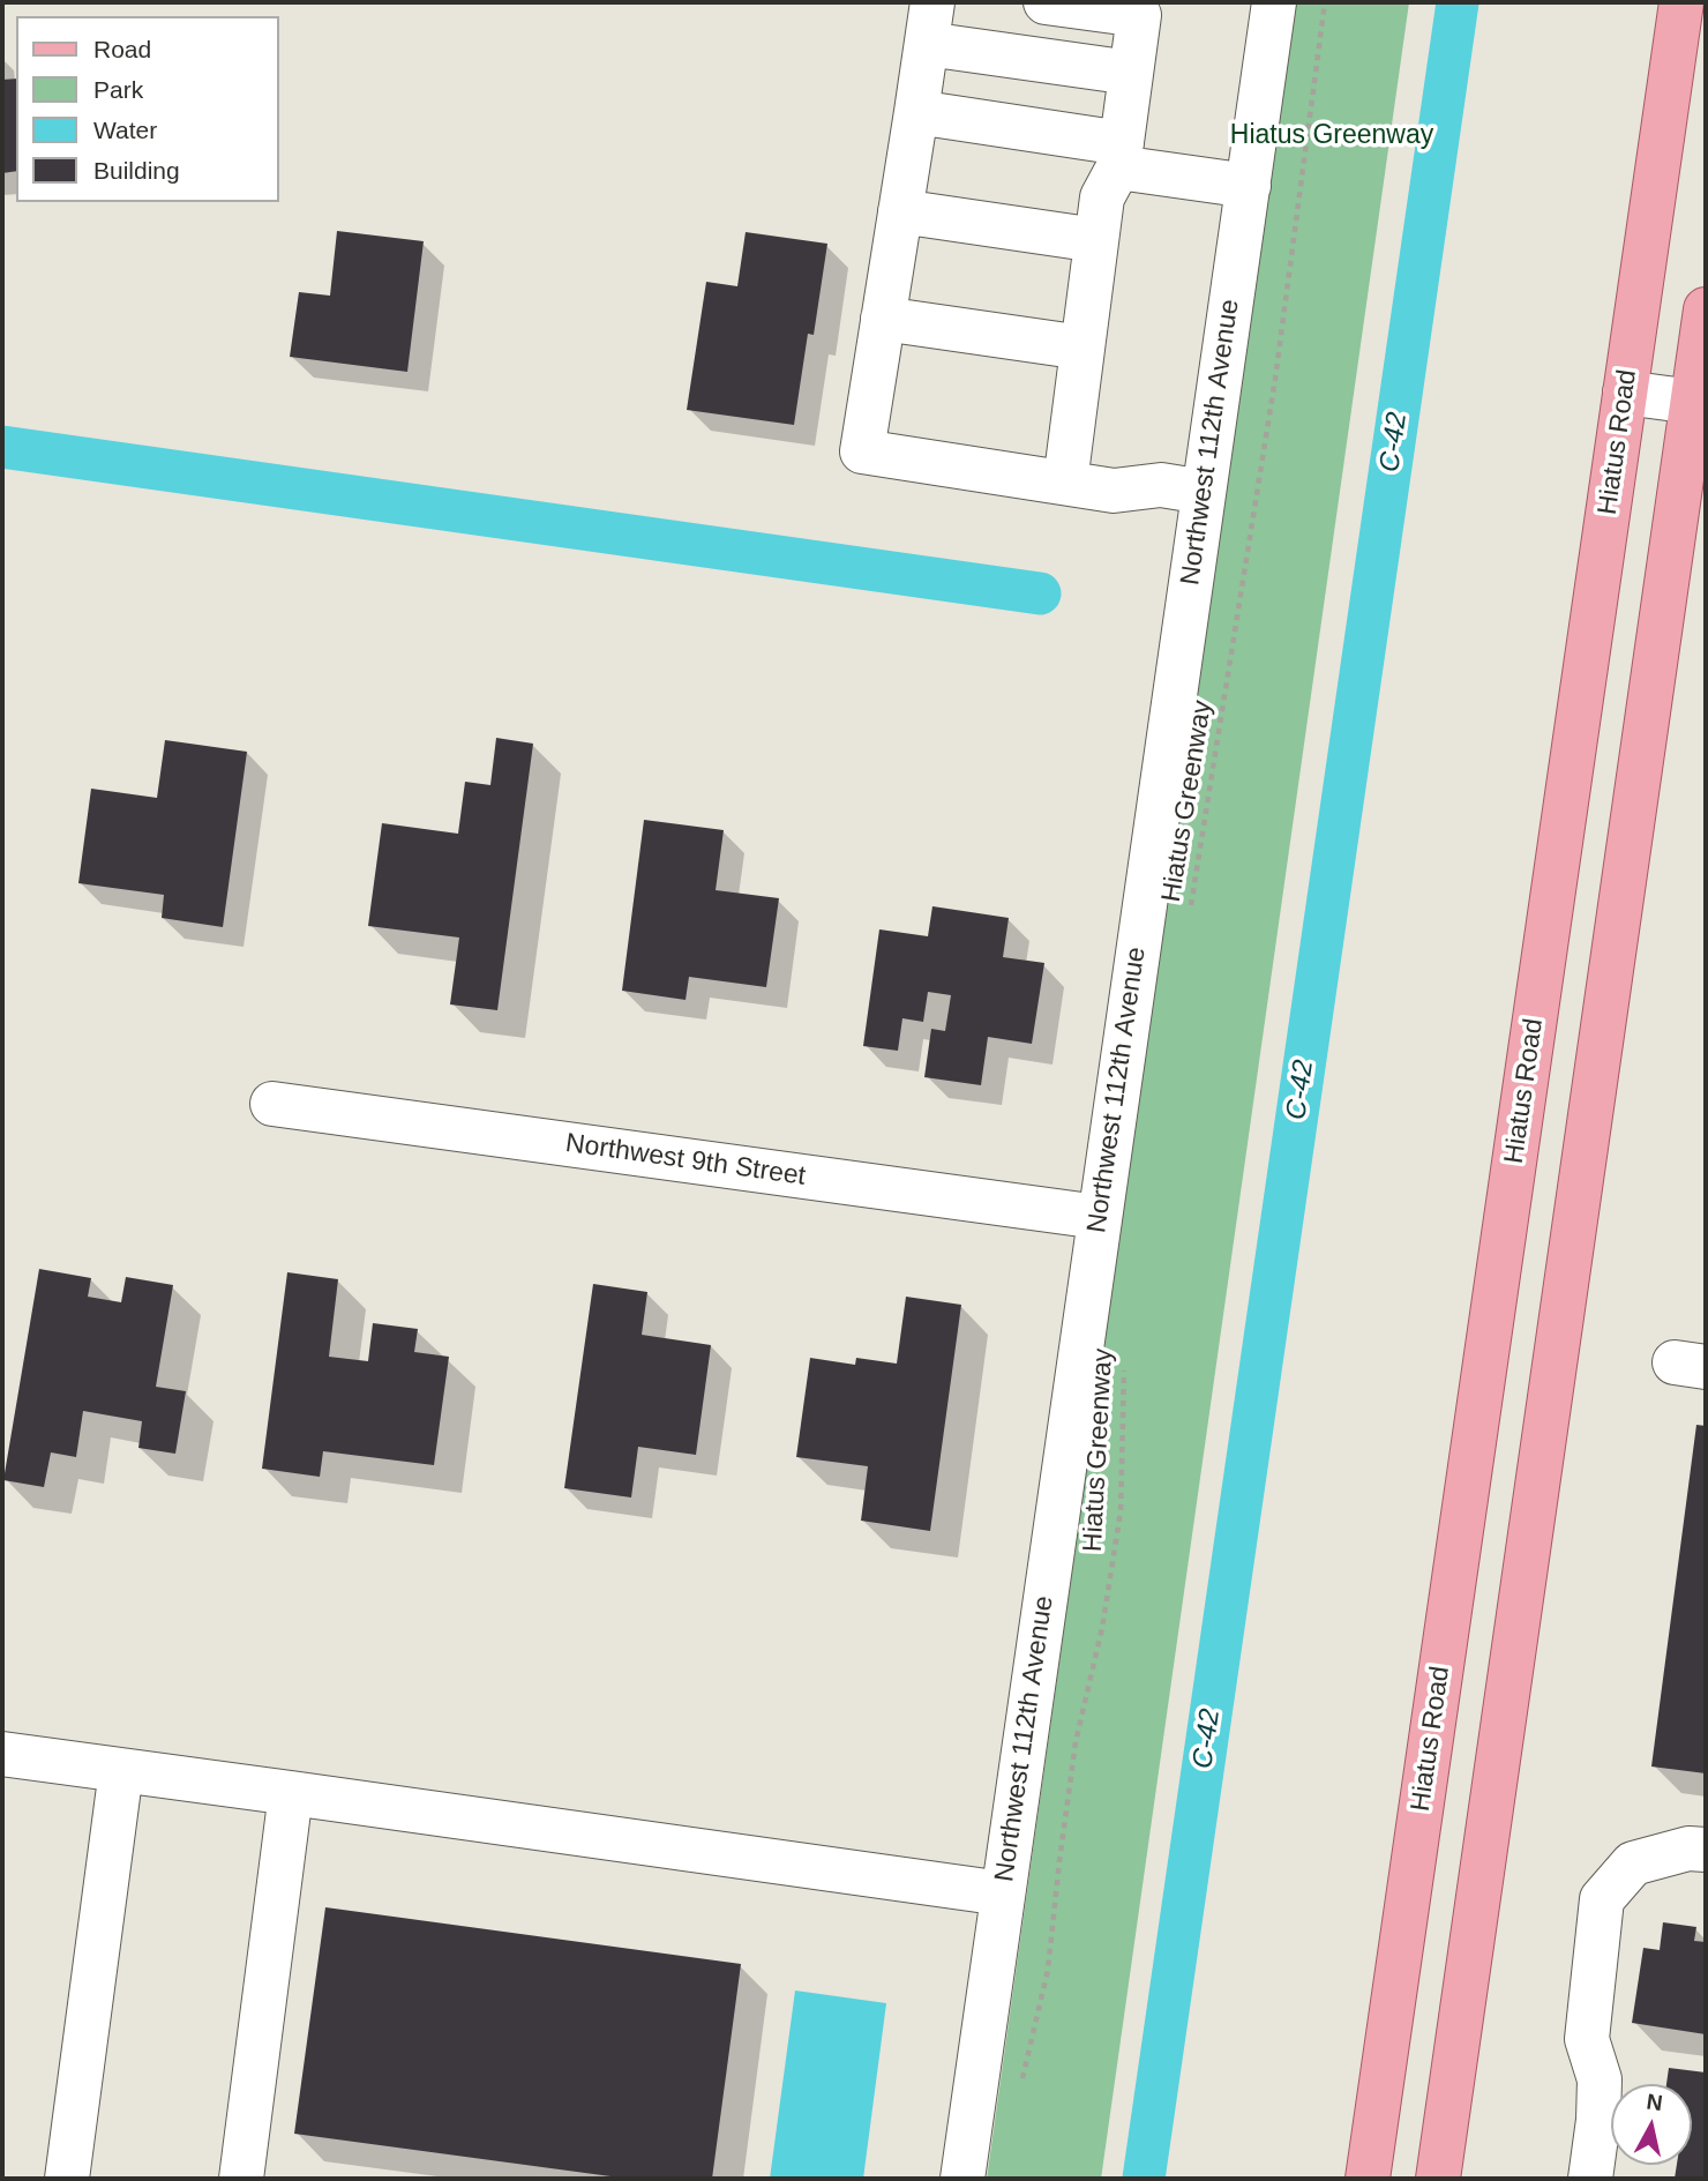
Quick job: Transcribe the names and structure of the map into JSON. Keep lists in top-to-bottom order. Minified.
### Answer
{"streets":{"main road":["Hiatus Road"],"street":["Northwest 112th Avenue","Northwest 9th Street"],"path":["Hiatus Greenway"]},"crossings":[["Northwest 112th Avenue","Northwest 9th Street"]],"water":["C-42"],"parks":["Hiatus Greenway"],"legend":["Road","Park","Water","Building"],"north":"top"}
